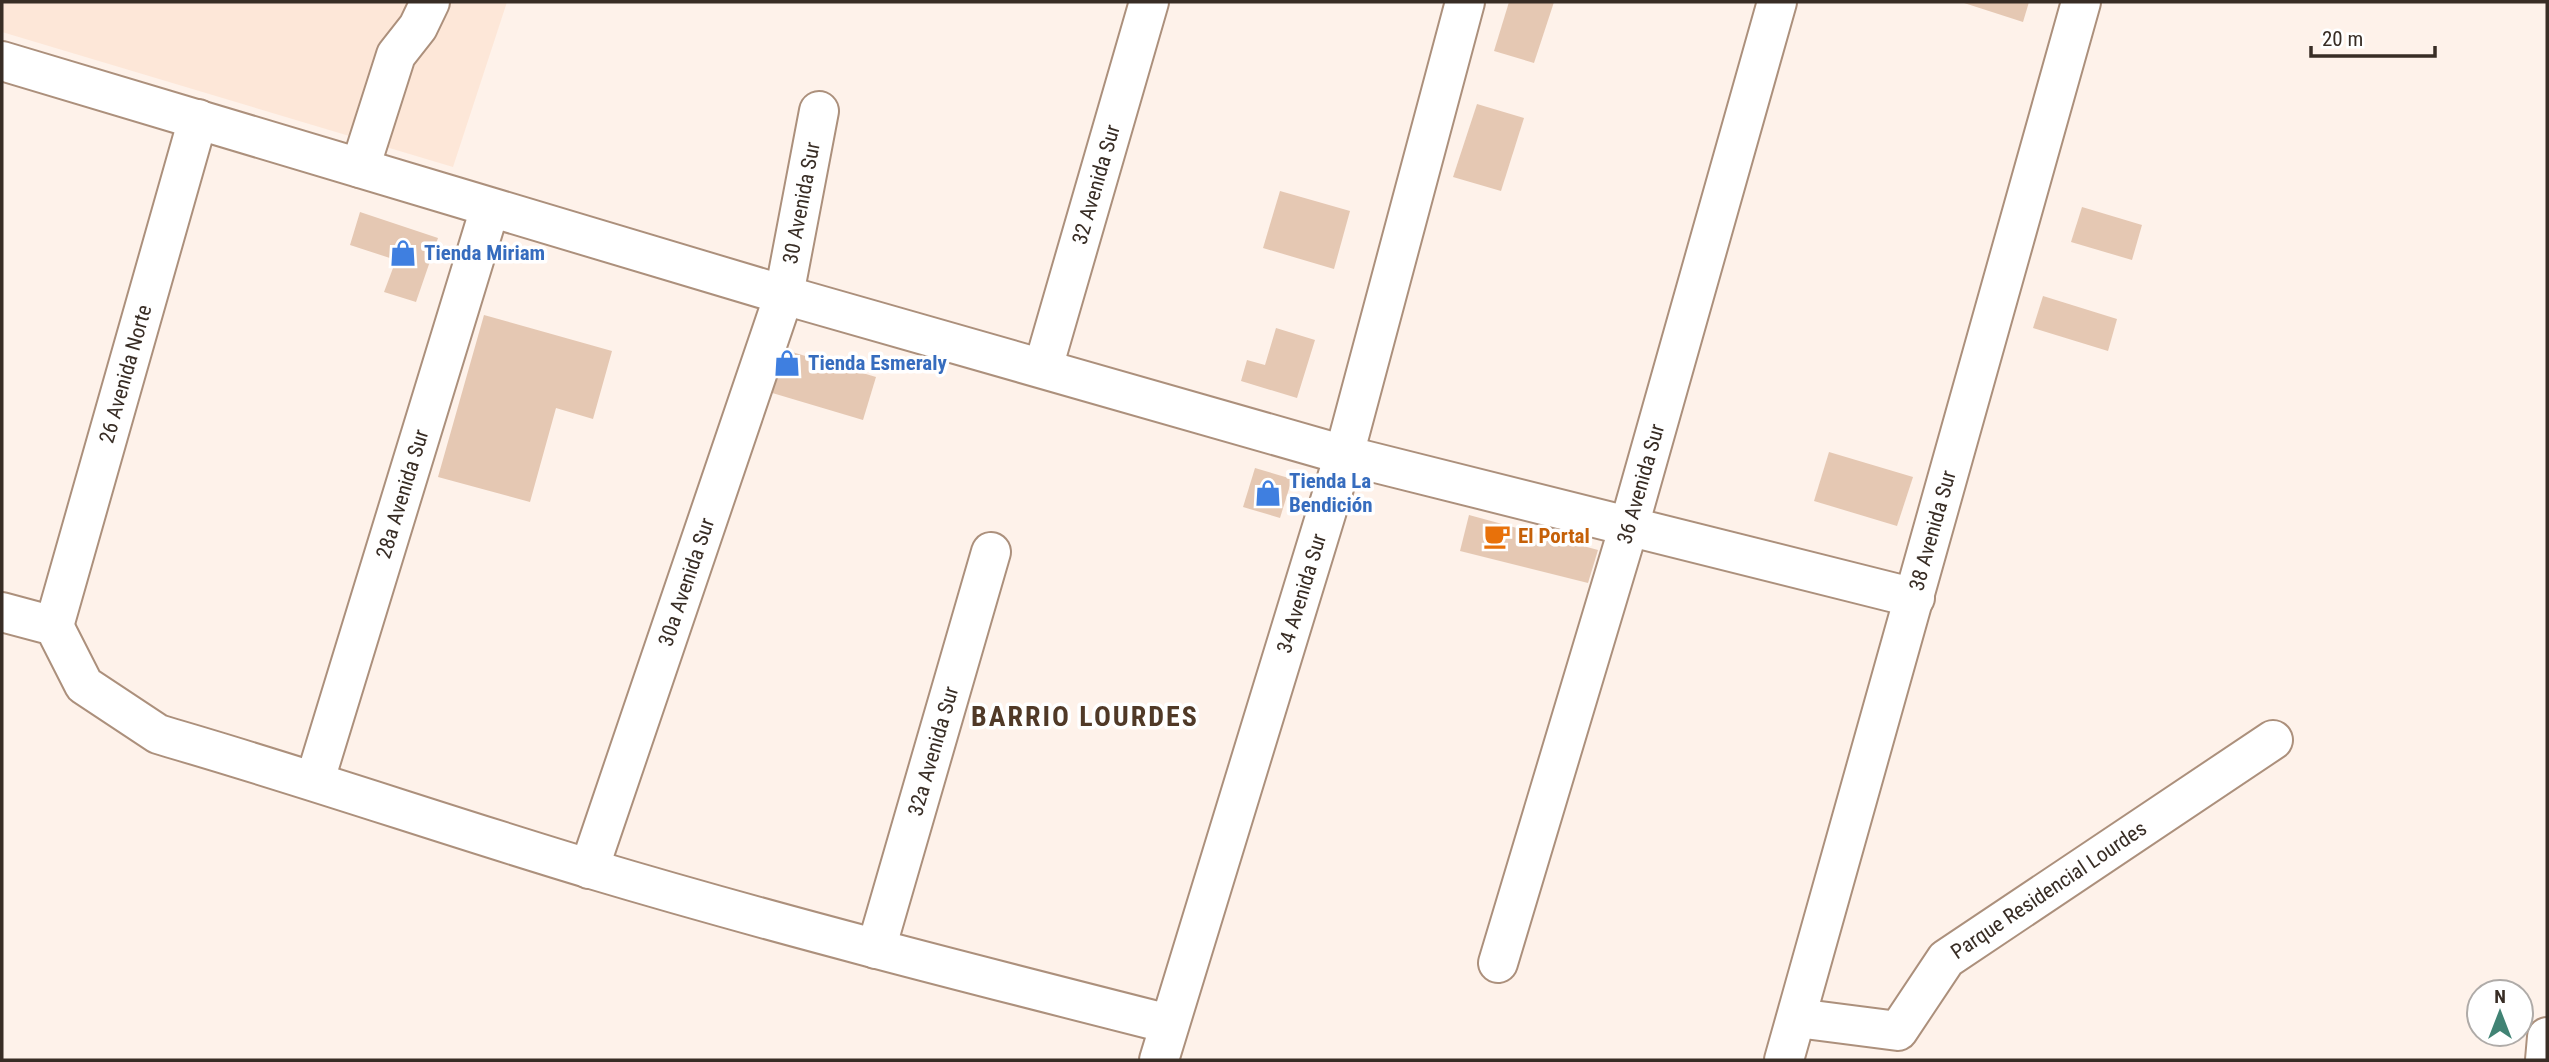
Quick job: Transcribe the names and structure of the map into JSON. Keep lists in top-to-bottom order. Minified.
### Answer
{"streets":{"street":["32 Avenida Sur","30 Avenida Sur","26 Avenida Norte","36 Avenida Sur","28a Avenida Sur","38 Avenida Sur","30a Avenida Sur","34 Avenida Sur","32a Avenida Sur","Parque Residencial Lourdes"]},"crossings":[["30 Avenida Sur","30a Avenida Sur"],["38 Avenida Sur","Parque Residencial Lourdes"]],"districts":["BARRIO LOURDES"],"places":{"shop":["Tienda Miriam","Tienda Esmeraly","Tienda La Bendición"],"cafe":["El Portal"]},"scale_bar":"20 m","north":"top"}
